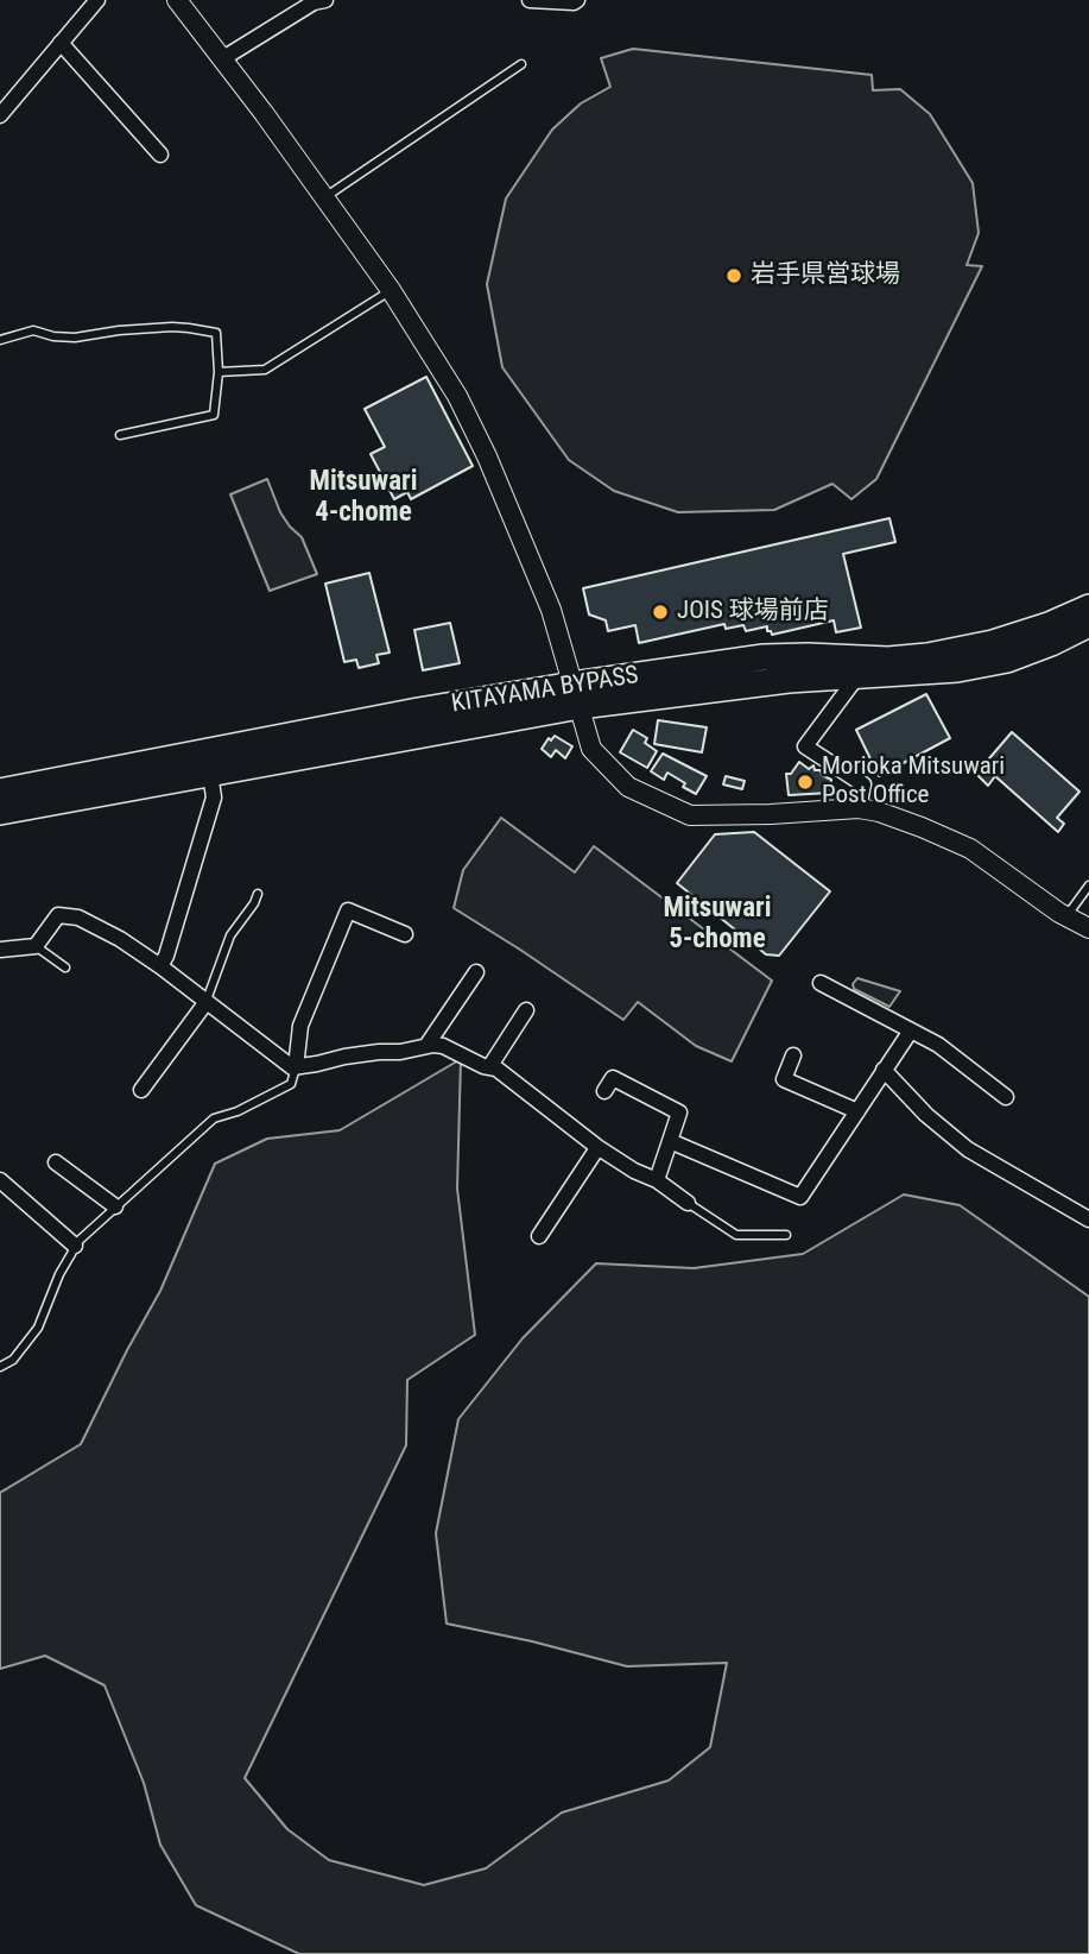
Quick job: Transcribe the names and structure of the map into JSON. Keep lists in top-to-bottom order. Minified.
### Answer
{"streets":{"highway":["KITAYAMA BYPASS"]},"districts":["Mitsuwari 4-chome","Mitsuwari 5-chome"],"places":["岩手県営球場","JOIS 球場前店","Morioka Mitsuwari Post Office"]}
